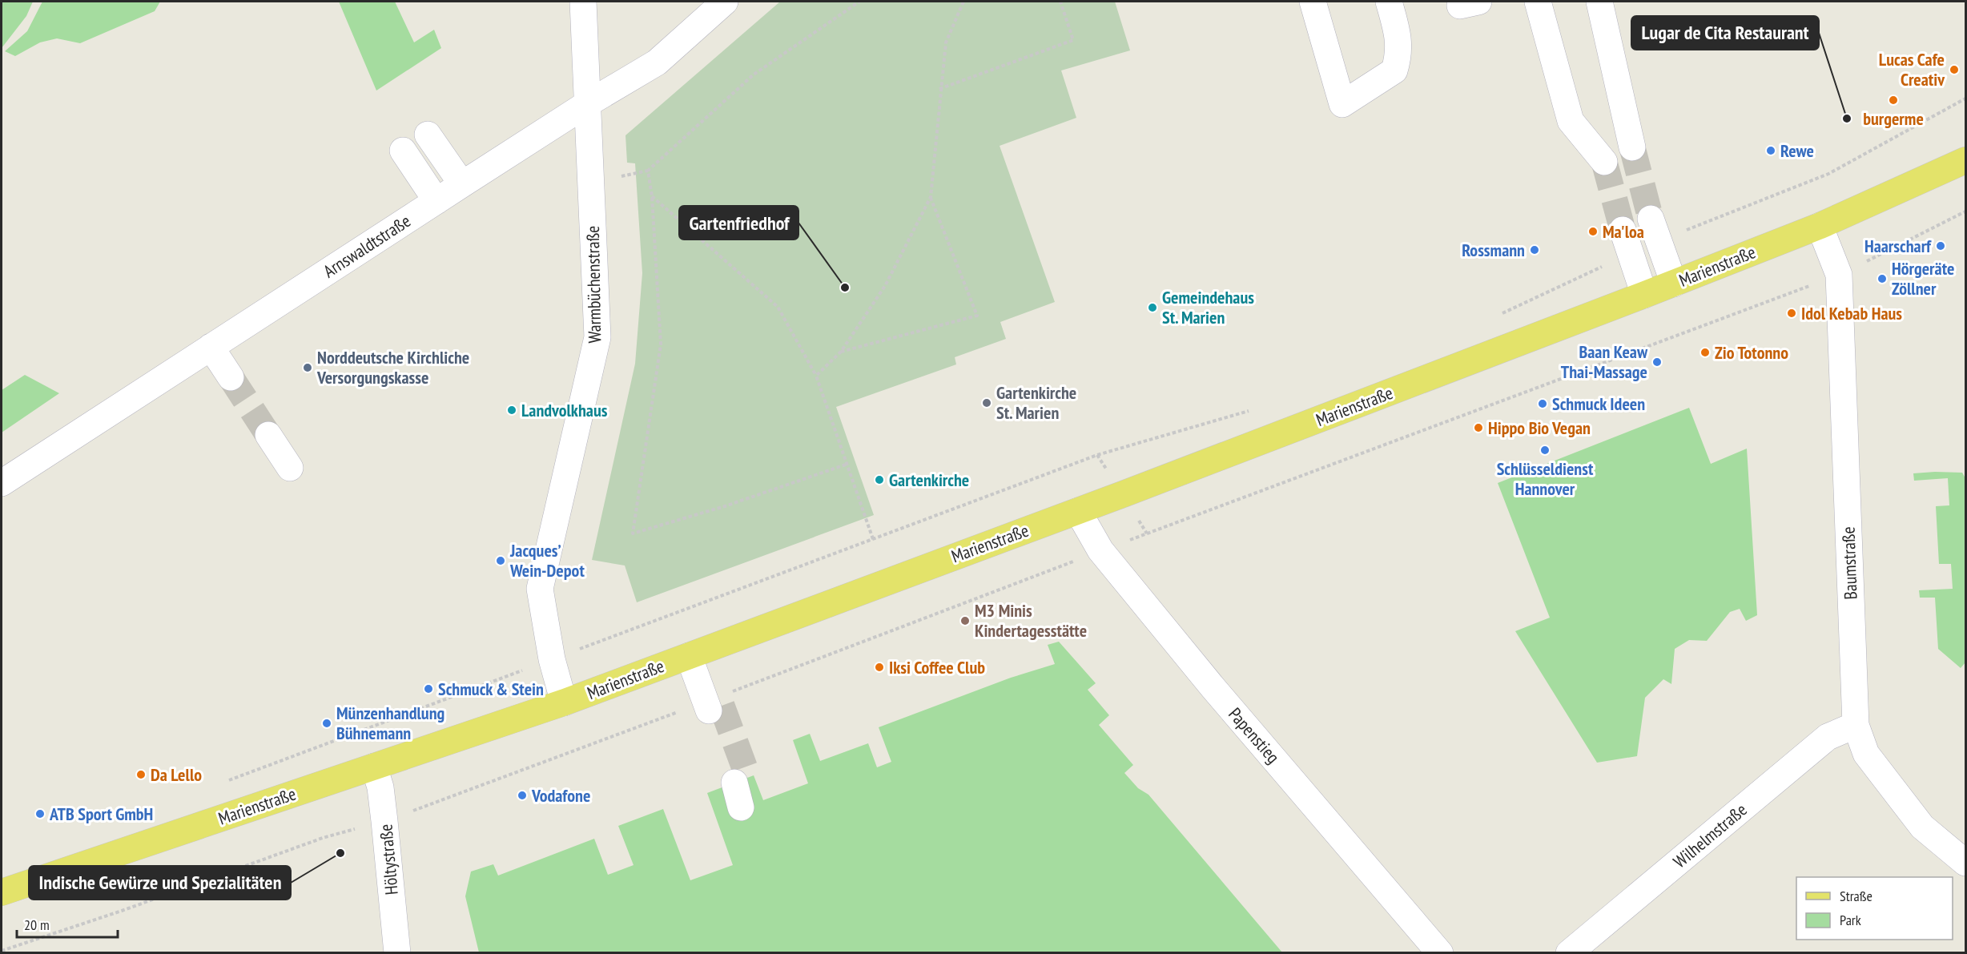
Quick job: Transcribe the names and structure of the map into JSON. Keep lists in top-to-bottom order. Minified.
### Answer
{"streets":{"main road":["Marienstraße"],"street":["Arnswaldtstraße","Warmbüchenstraße","Baumstraße","Papenstieg","Wilhelmstraße","Höltystraße"]},"crossings":[["Arnswaldtstraße","Warmbüchenstraße"],["Marienstraße","Warmbüchenstraße"],["Marienstraße","Baumstraße"],["Marienstraße","Papenstieg"],["Marienstraße","Höltystraße"],["Baumstraße","Wilhelmstraße"]],"places":["Lucas Cafe Creativ","burgerme","Lugar de Cita Restaurant","Rewe","Ma'loa","Haarscharf","Rossmann","Hörgeräte Zöllner","Gartenfriedhof","Gemeindehaus St. Marien","Idol Kebab Haus","Zio Totonno","Baan Keaw Thai-Massage","Norddeutsche Kirchliche Versorgungskasse","Gartenkirche St. Marien","Schmuck Ideen","Landvolkhaus","Hippo Bio Vegan","Schlüsseldienst Hannover","Gartenkirche","Jacques’ Wein-Depot","M3 Minis Kindertagesstätte","Iksi Coffee Club","Schmuck & Stein","Münzenhandlung Bühnemann","Da Lello","Vodafone","ATB Sport GmbH","Indische Gewürze und Spezialitäten"],"legend":["Straße","Park"],"scale_bar":"20 m"}
